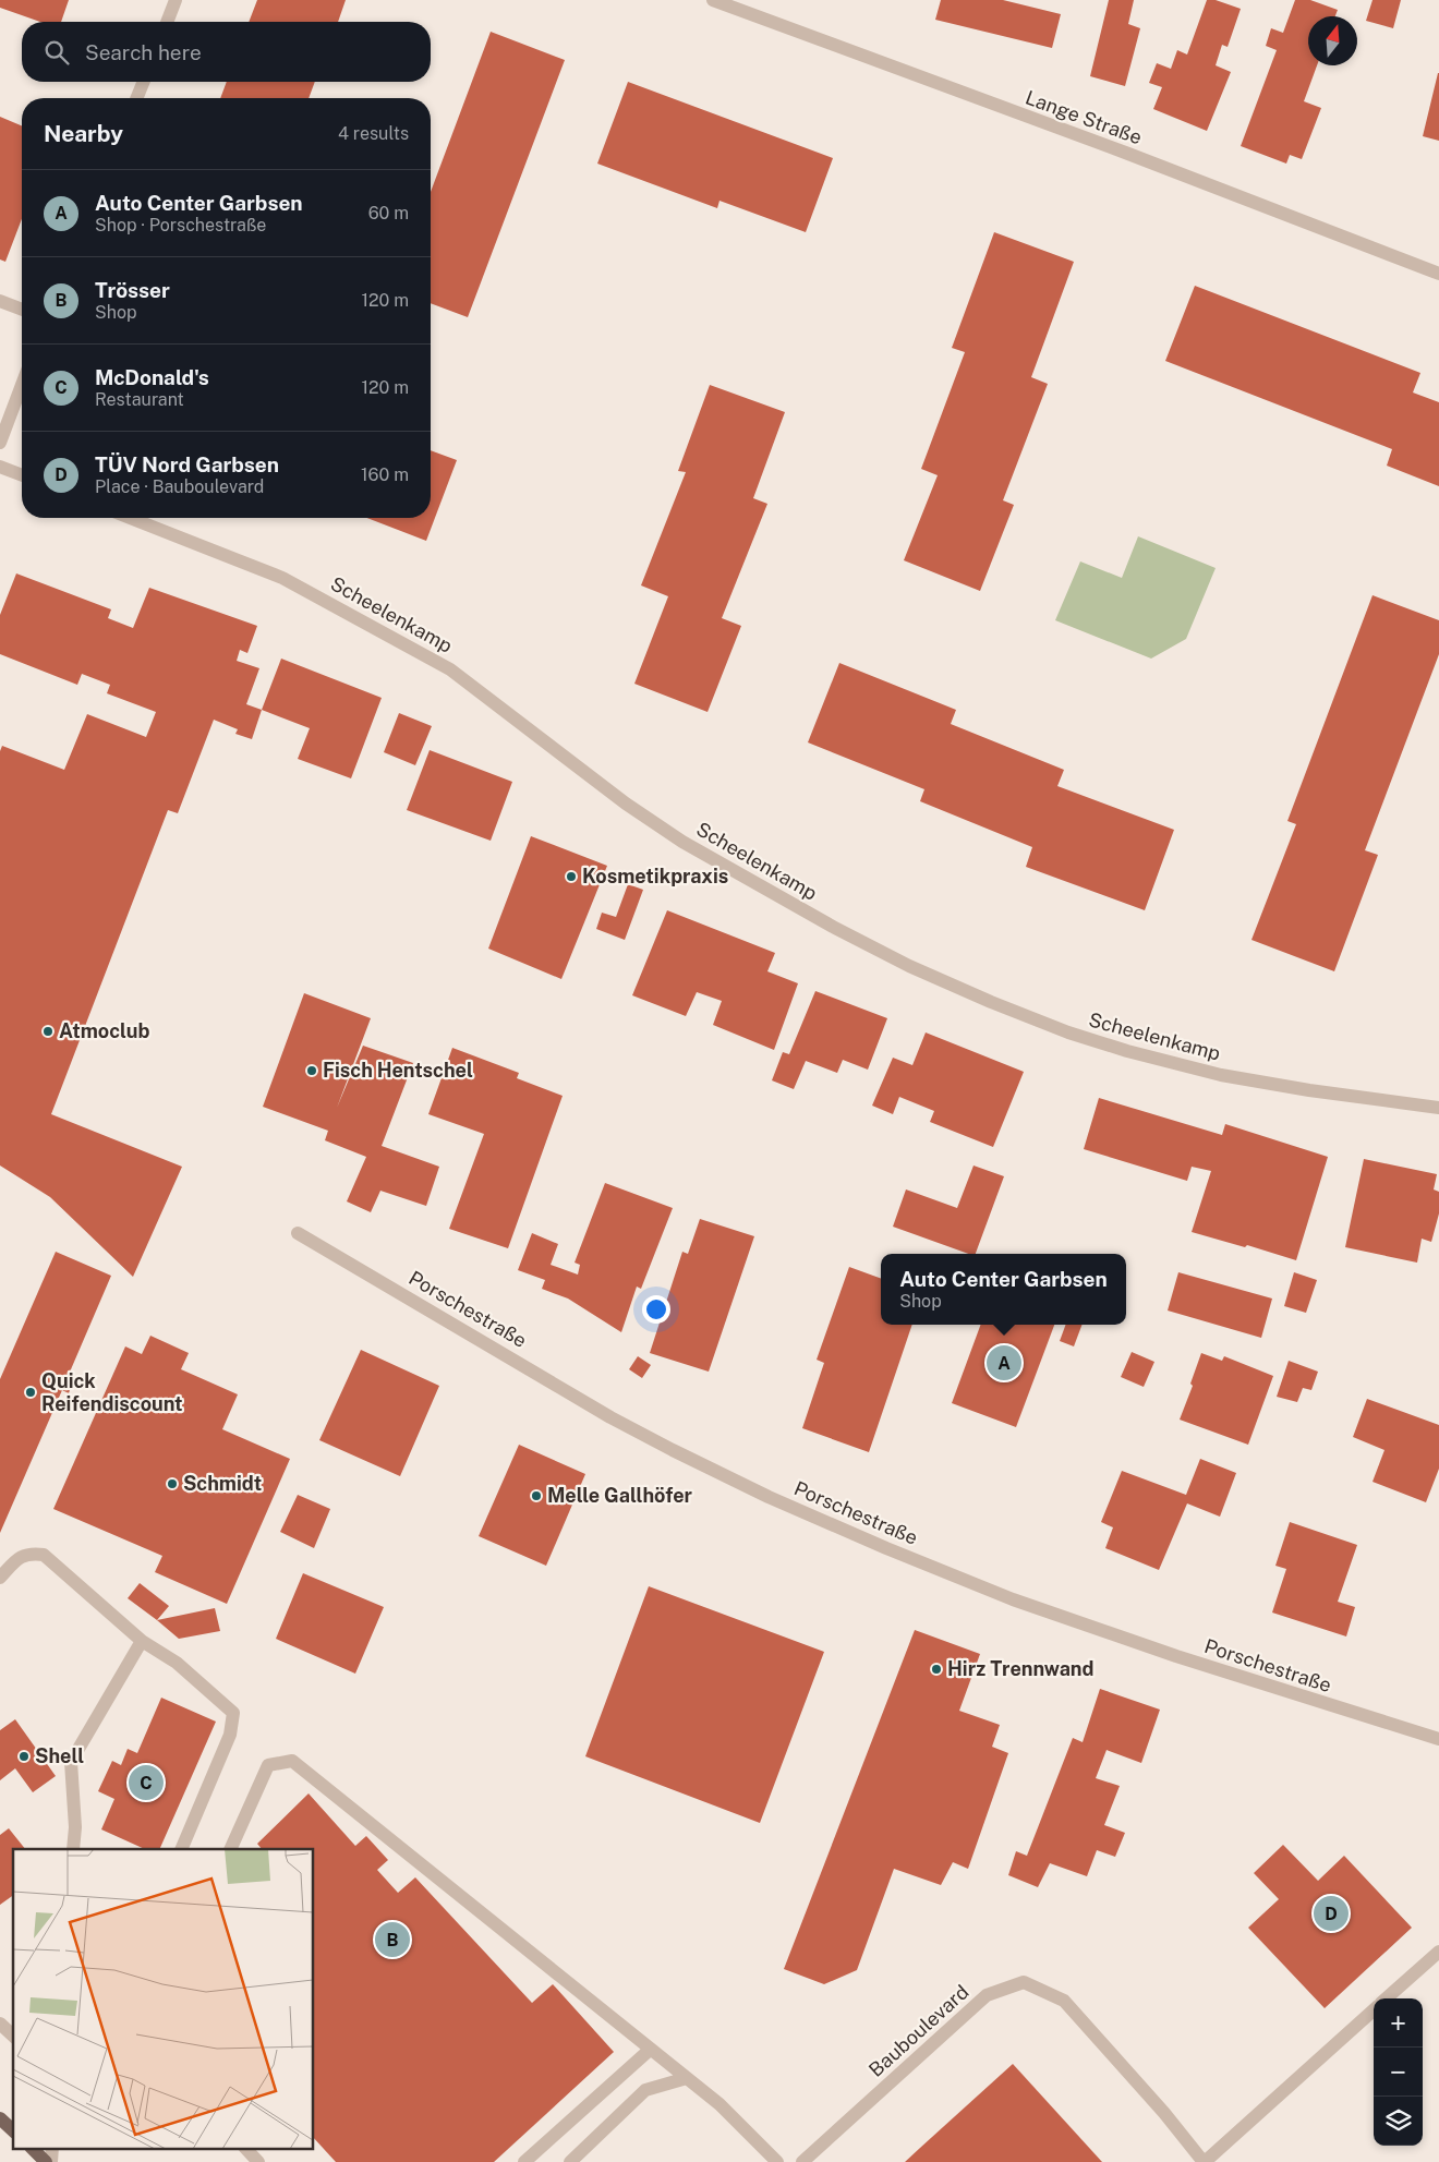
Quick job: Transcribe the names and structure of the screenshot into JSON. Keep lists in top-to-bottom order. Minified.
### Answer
{"streets":{"street":["Lange Straße","Scheelenkamp","Porschestraße","Bauboulevard"]},"places":["Kosmetikpraxis","Atmoclub","Fisch Hentschel","Quick Reifendiscount","Schmidt","Melle Gallhöfer","Hirz Trennwand","Shell"],"north":"top","page":{"search":"Search here","heading":["Nearby","4 results"],"list":[{"mark":"A","name":"Auto Center Garbsen","note":"Shop · Porschestraße","value":"60 m"},{"mark":"B","name":"Trösser","note":"Shop","value":"120 m"},{"mark":"C","name":"McDonald's","note":"Restaurant","value":"120 m"},{"mark":"D","name":"TÜV Nord Garbsen","note":"Place · Bauboulevard","value":"160 m"}],"popup":["Auto Center Garbsen","Shop"],"pins":["A","C","D","B"],"map_buttons":["+","−"]}}
